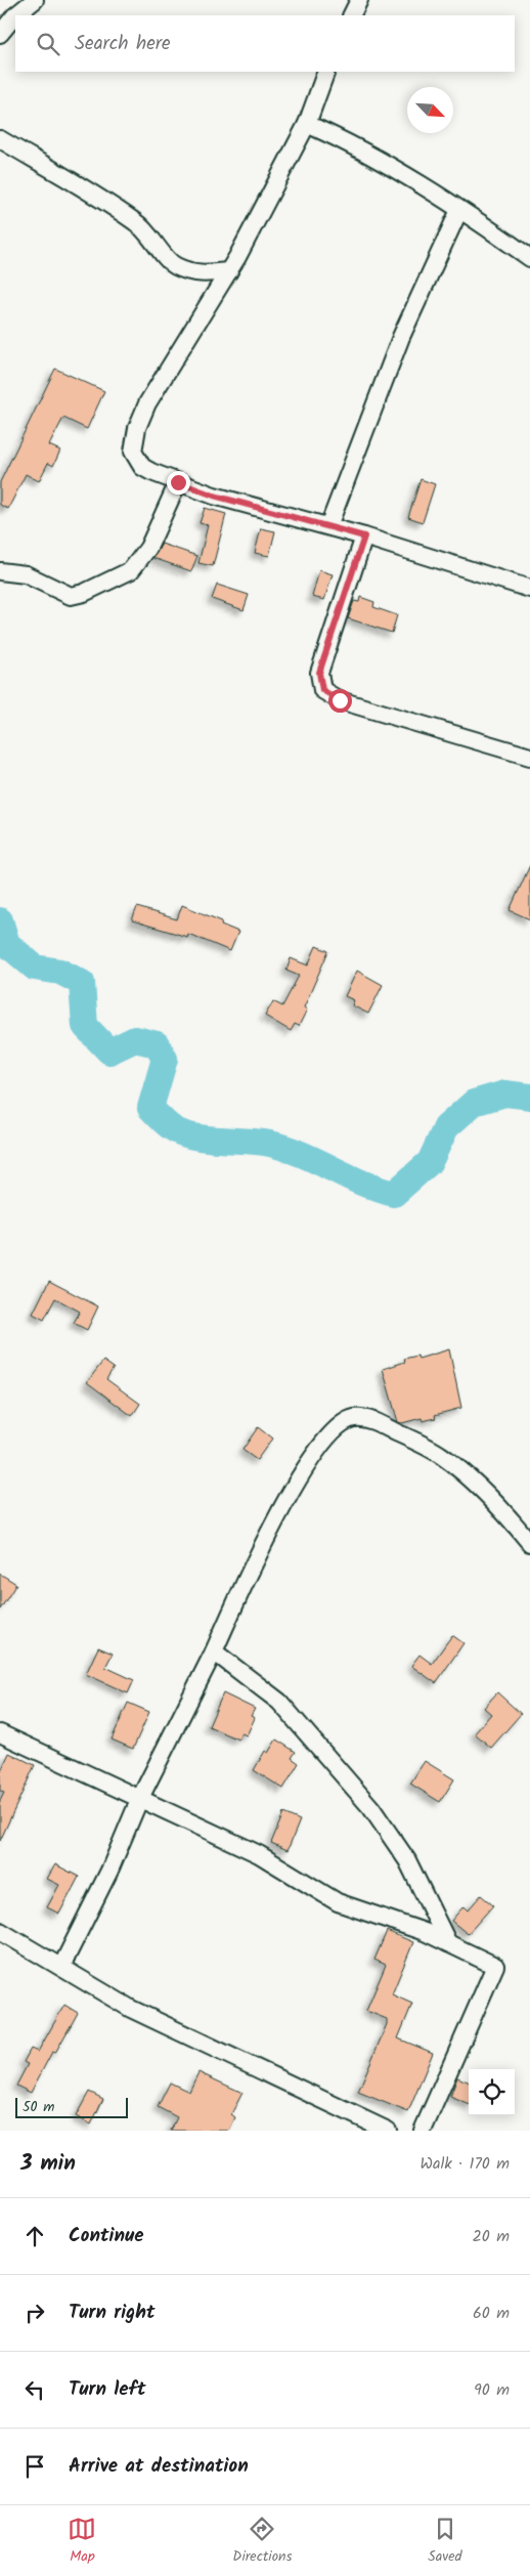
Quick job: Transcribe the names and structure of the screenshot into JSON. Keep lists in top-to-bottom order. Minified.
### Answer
{"scale_bar":"50 m","north":"bottom right","page":{"search":"Search here","scale":"50 m","heading":["3 min","Walk · 170 m"],"list":[["Continue","20 m"],["Turn right","60 m"],["Turn left","90 m"],"Arrive at destination"],"nav":["Map","Directions","Saved"]}}
